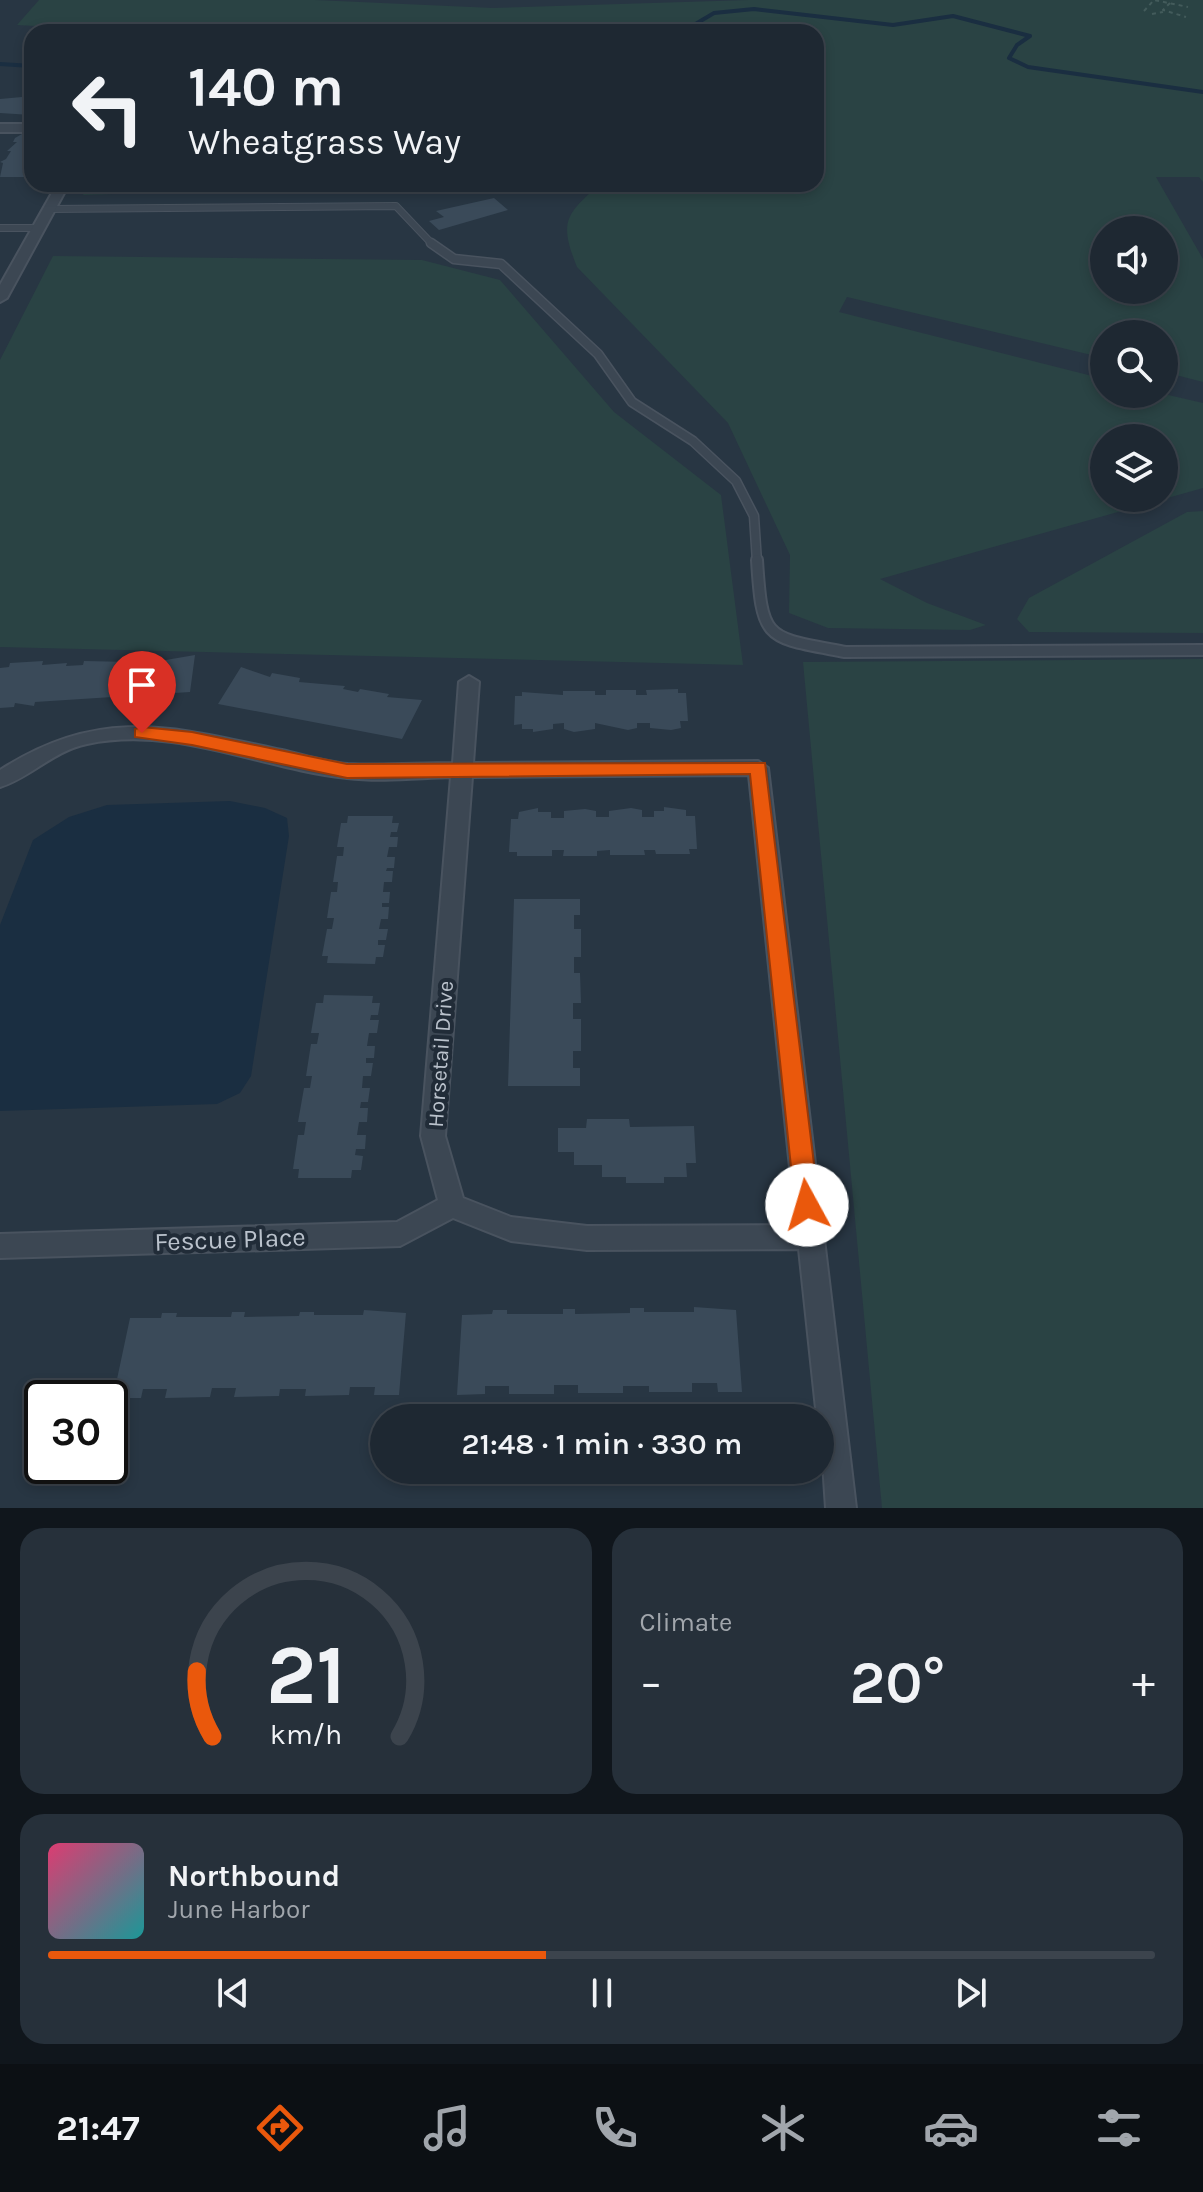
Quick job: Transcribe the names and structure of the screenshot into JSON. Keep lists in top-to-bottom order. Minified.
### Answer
{"streets":{"street":["Horsetail Drive","Fescue Place"]},"crossings":[["Horsetail Drive","Fescue Place"]],"page":{"turn":["140 m","Wheatgrass Way"],"limit":"30","trip":"21:48 · 1 min · 330 m","tile":"Climate","heat":["−","20°","+"],"song":["Northbound","June Harbor"],"tabs":"21:47","gauge":["21","km/h"]}}
